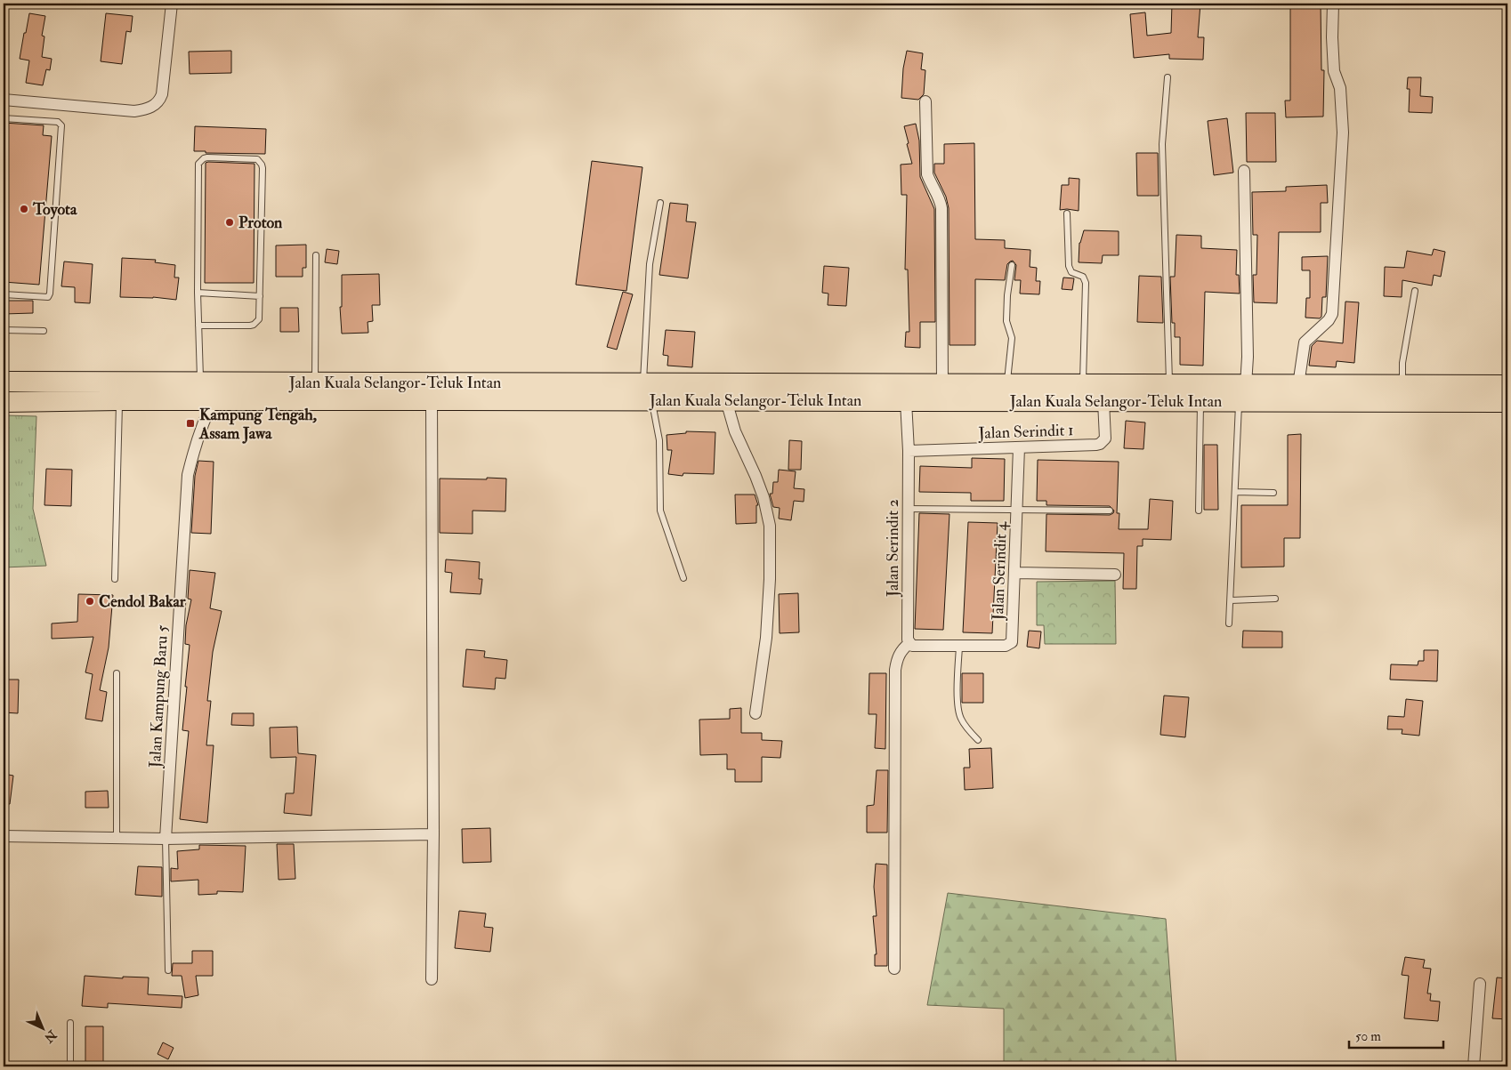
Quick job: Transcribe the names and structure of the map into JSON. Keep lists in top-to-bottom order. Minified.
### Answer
{"streets":{"highway":["Jalan Kuala Selangor-Teluk Intan"],"street":["Jalan Serindit 1","Jalan Serindit 2","Jalan Serindit 4","Jalan Kampung Baru 5"]},"crossings":[["Jalan Kuala Selangor-Teluk Intan","Jalan Serindit 1"],["Jalan Kuala Selangor-Teluk Intan","Jalan Serindit 2"],["Jalan Kuala Selangor-Teluk Intan","Jalan Kampung Baru 5"],["Jalan Serindit 1","Jalan Serindit 2"],["Jalan Serindit 1","Jalan Serindit 4"]],"places":{"other":["Toyota","Proton","Cendol Bakar"],"transit":["Kampung Tengah, Assam Jawa"]},"scale_bar":"50 m","north":"bottom right"}
